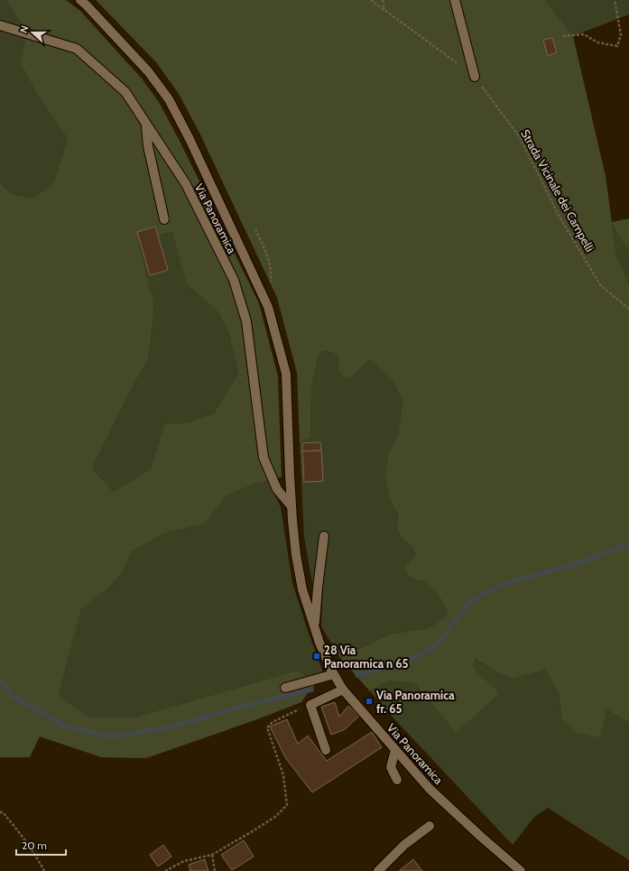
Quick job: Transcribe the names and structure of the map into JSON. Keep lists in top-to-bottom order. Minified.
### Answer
{"streets":{"street":["Via Panoramica"],"path":["Strada Vicinale dei Campelli"]},"places":{"transit":["28 Via Panoramica n 65","Via Panoramica fr. 65"]},"scale_bar":"20 m","north":"left"}
